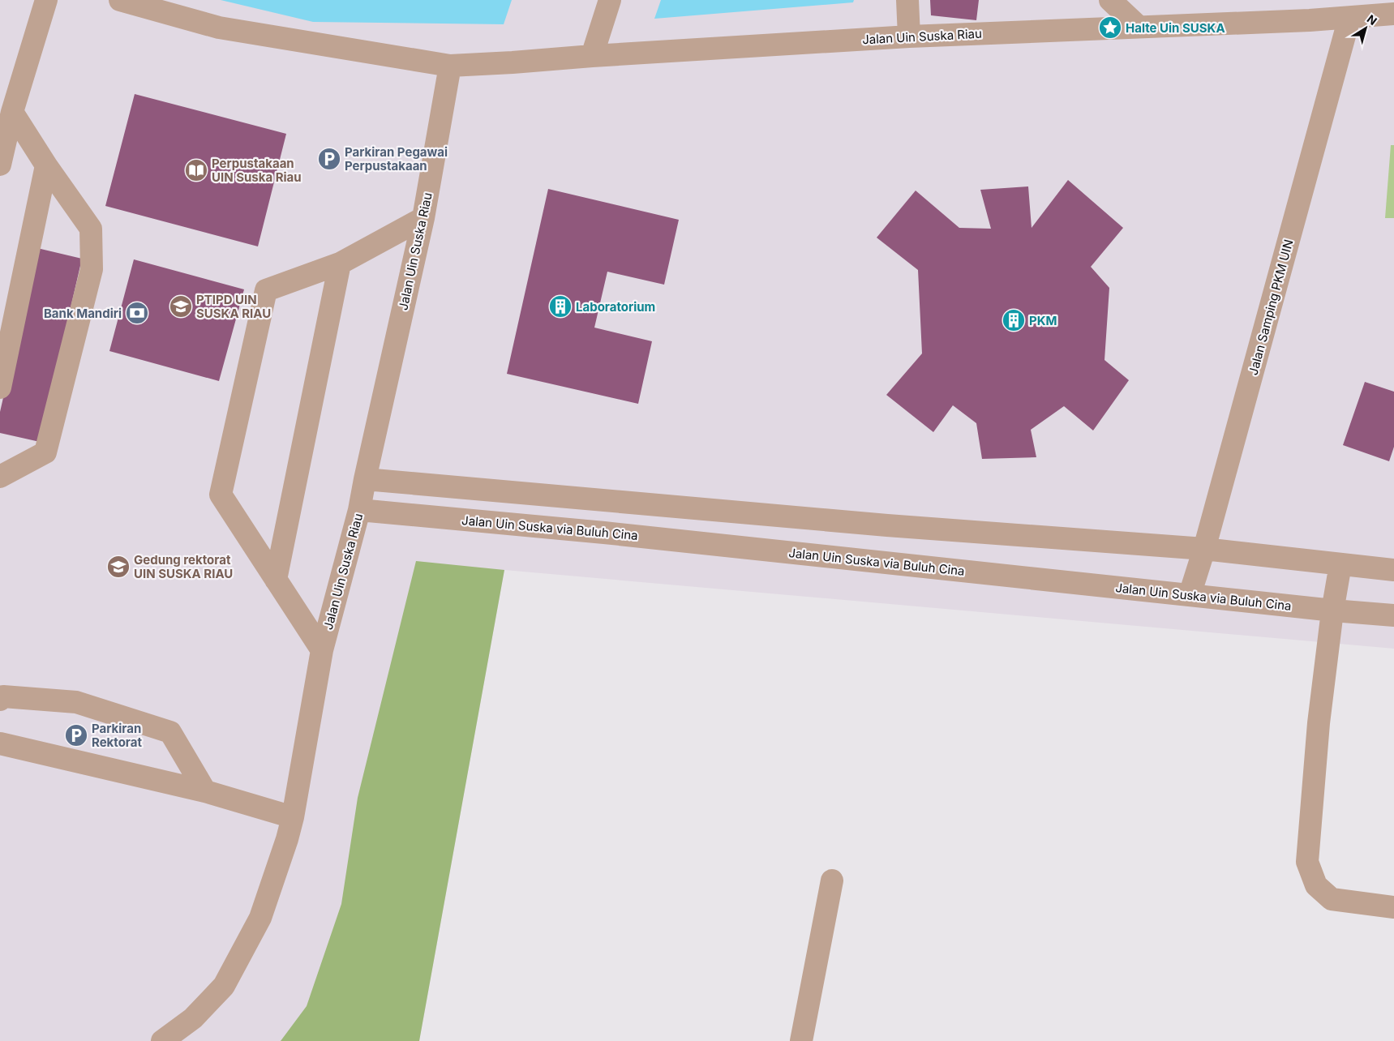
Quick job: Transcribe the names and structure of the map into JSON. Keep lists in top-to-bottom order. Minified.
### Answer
{"streets":{"street":["Jalan Uin Suska Riau","Jalan Samping PKM UIN","Jalan Uin Suska via Buluh Cina"]},"crossings":[["Jalan Uin Suska Riau","Jalan Samping PKM UIN"],["Jalan Uin Suska Riau","Jalan Uin Suska via Buluh Cina"],["Jalan Samping PKM UIN","Jalan Uin Suska via Buluh Cina"]],"places":{"place":["Halte Uin SUSKA"],"parking":["Parkiran Pegawai Perpustakaan","Parkiran Rektorat"],"library":["Perpustakaan UIN Suska Riau"],"school or university":["PTIPD UIN SUSKA RIAU","Gedung rektorat UIN SUSKA RIAU"],"building":["Laboratorium","PKM"],"bank":["Bank Mandiri"]},"north":"top right"}
